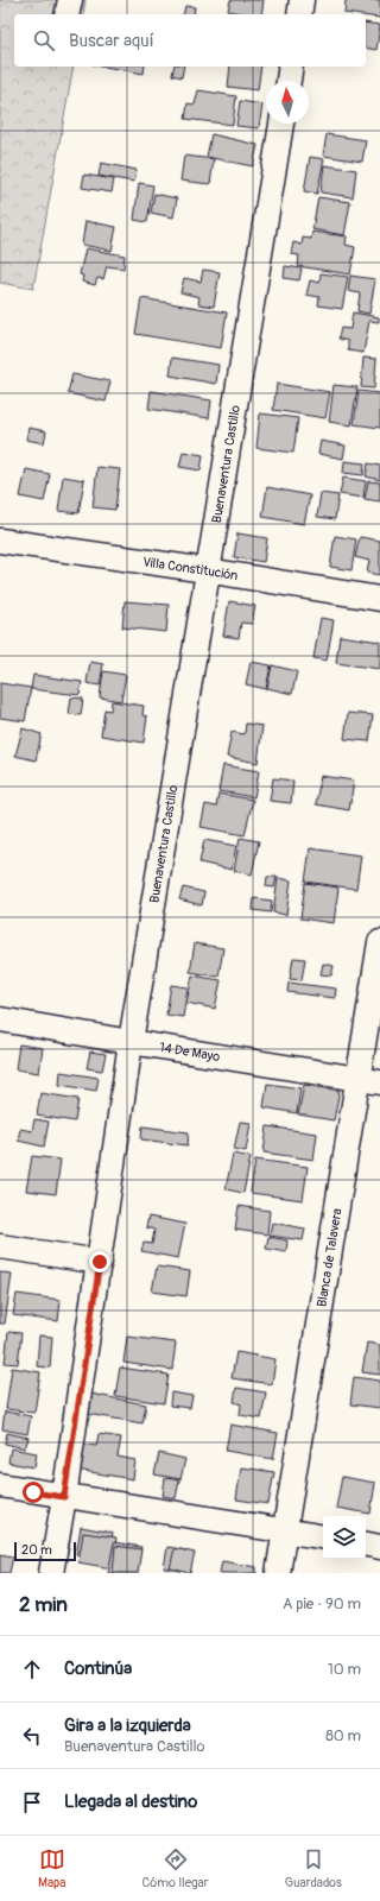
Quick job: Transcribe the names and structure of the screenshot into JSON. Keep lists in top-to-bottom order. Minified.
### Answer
{"streets":{"street":["Buenaventura Castillo","Villa Constitución","14 De Mayo","Blanca de Talavera"]},"crossings":[["Buenaventura Castillo","Villa Constitución"],["Buenaventura Castillo","14 De Mayo"],["14 De Mayo","Blanca de Talavera"]],"scale_bar":"20 m","north":"top","page":{"search":"Buscar aquí","scale":"20 m","heading":["2 min","A pie · 90 m"],"list":[["Continúa","10 m"],["Gira a la izquierda","Buenaventura Castillo","80 m"],"Llegada al destino"],"nav":["Mapa","Cómo llegar","Guardados"]}}
